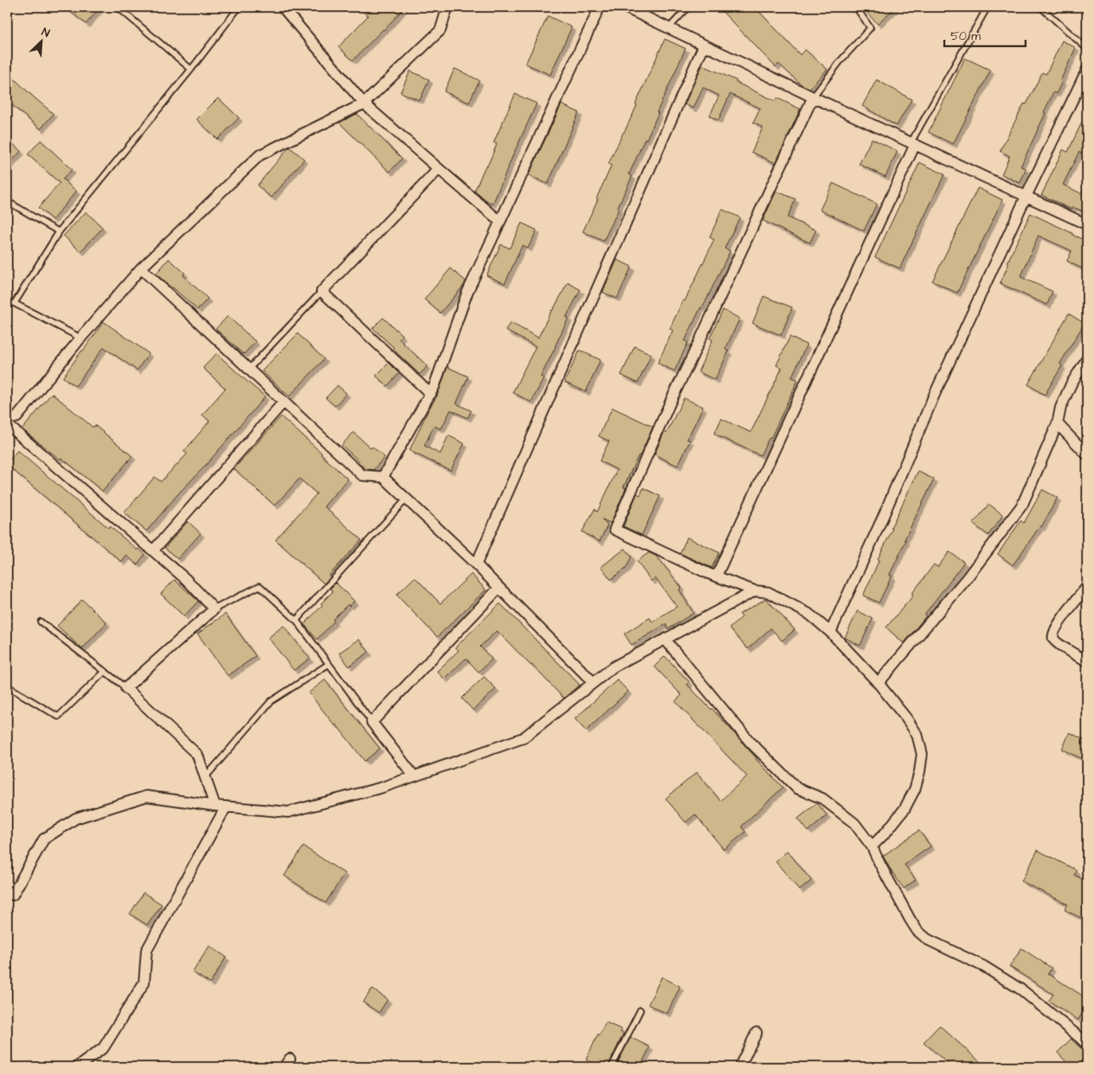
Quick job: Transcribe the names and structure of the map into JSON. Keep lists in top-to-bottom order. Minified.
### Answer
{"scale_bar":"50 m","north":"top right"}
